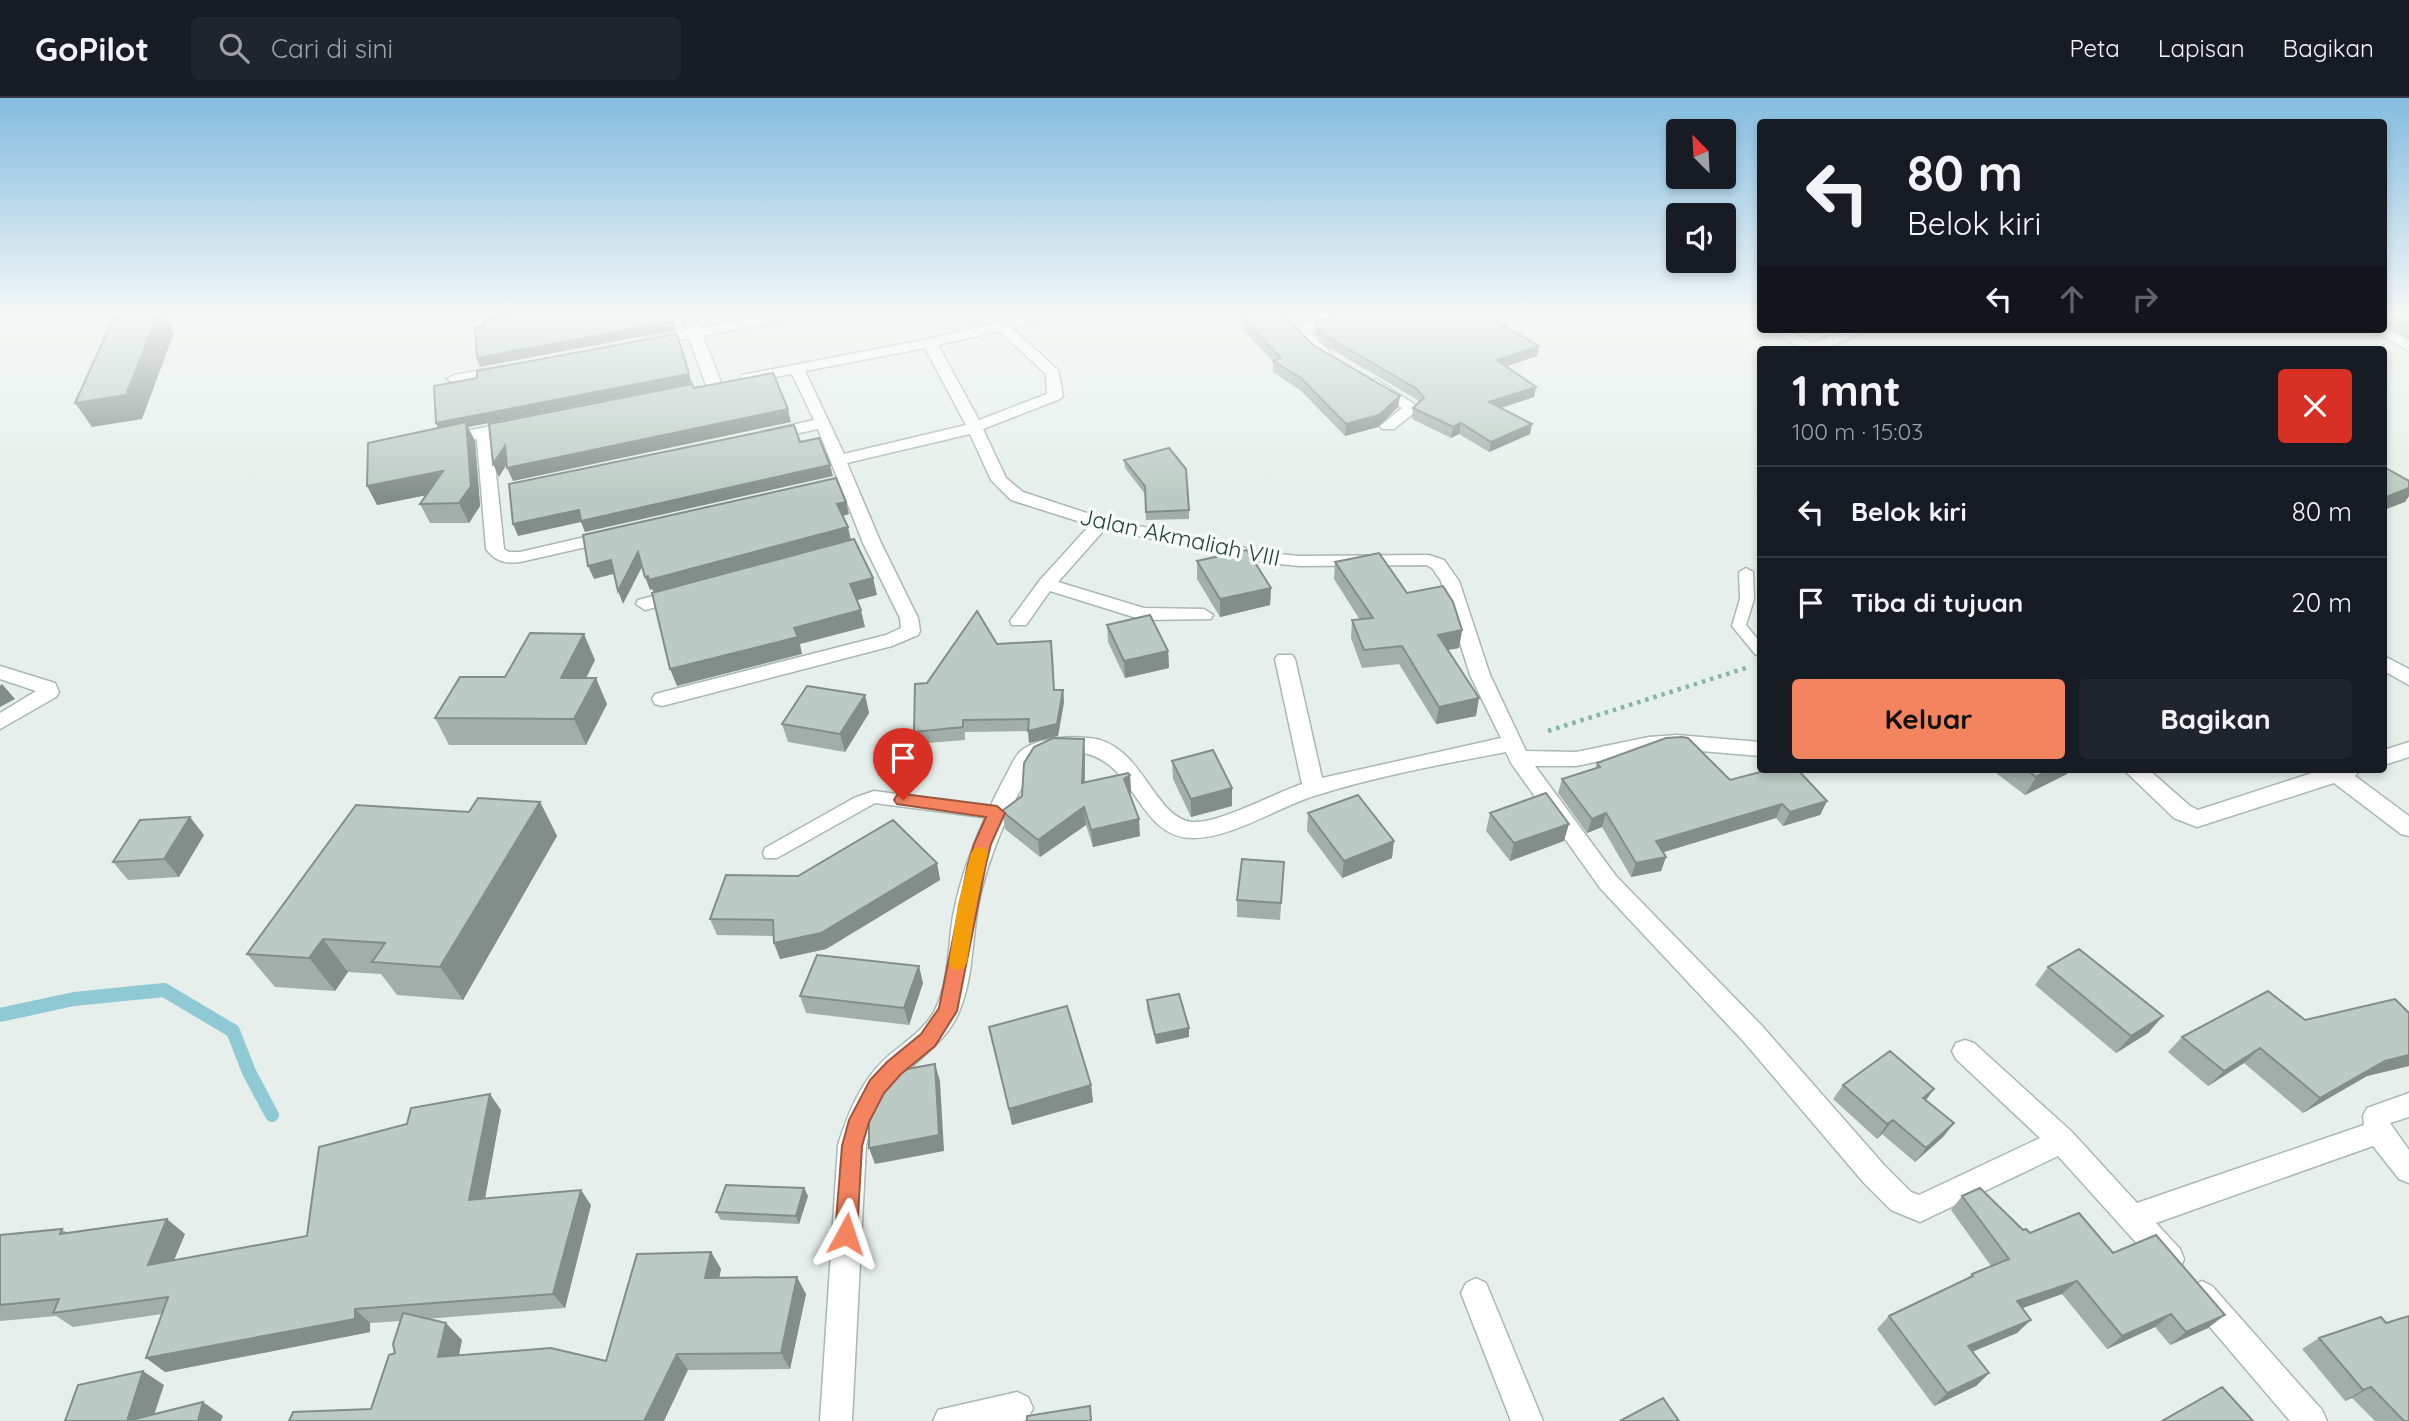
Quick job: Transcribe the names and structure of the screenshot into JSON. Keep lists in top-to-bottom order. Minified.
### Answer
{"streets":{"street":["Jalan Akmaliah VIII"]},"north":"top left","page":{"header":"GoPilot","search":"Cari di sini","nav":["Peta","Lapisan","Bagikan"],"turn":["80 m","Belok kiri"],"heading":["1 mnt","100 m · 15:03"],"list":[{"name":"Belok kiri","value":"80 m"},{"name":"Tiba di tujuan","value":"20 m"}],"buttons":["Keluar","Bagikan"]}}
